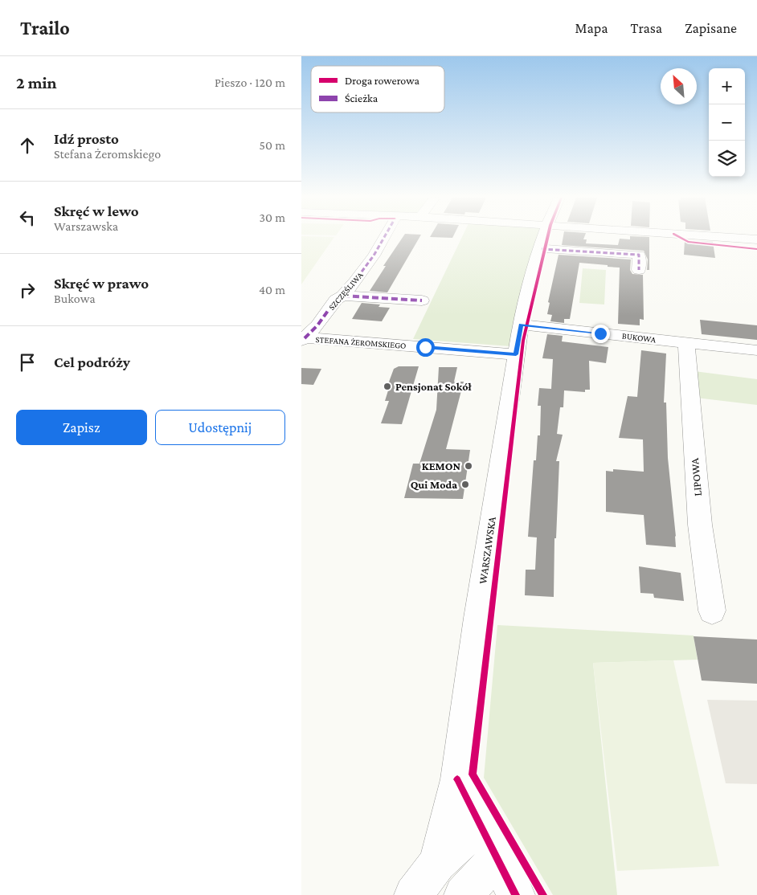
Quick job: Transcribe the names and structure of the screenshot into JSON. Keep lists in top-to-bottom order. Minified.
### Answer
{"streets":{"street":["SZCZĘŚLIWA","BUKOWA","STEFANA ŻEROMSKIEGO","LIPOWA","WARSZAWSKA"]},"crossings":[["SZCZĘŚLIWA","STEFANA ŻEROMSKIEGO"],["BUKOWA","LIPOWA"],["BUKOWA","WARSZAWSKA"],["STEFANA ŻEROMSKIEGO","WARSZAWSKA"]],"places":["Pensjonat Sokół","KEMON","Qui Moda"],"legend":["Droga rowerowa","Ścieżka"],"north":"top left","page":{"header":"Trailo","nav":["Mapa","Trasa","Zapisane"],"heading":["2 min","Pieszo · 120 m"],"map_buttons":["+","−"],"list":[["Idź prosto","Stefana Żeromskiego","50 m"],["Skręć w lewo","Warszawska","30 m"],["Skręć w prawo","Bukowa","40 m"],"Cel podróży"],"buttons":["Zapisz","Udostępnij"]}}
